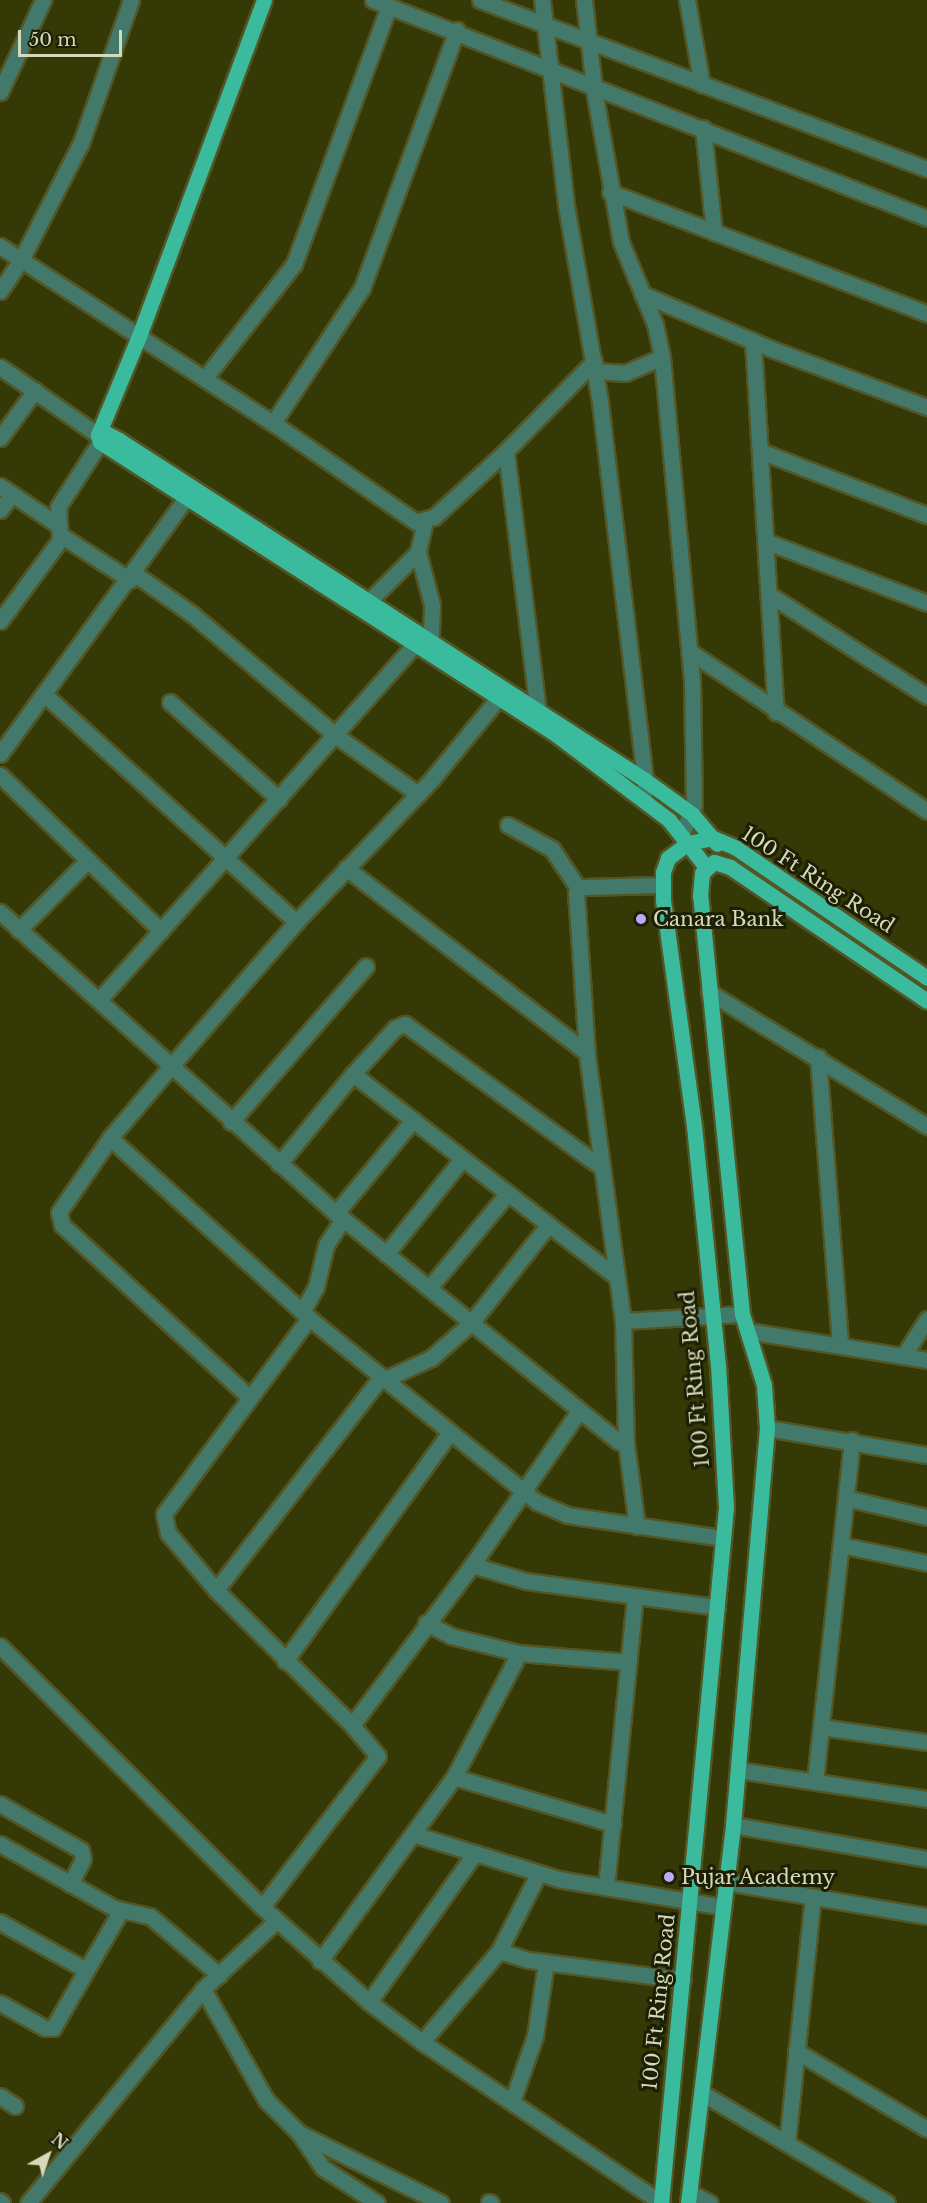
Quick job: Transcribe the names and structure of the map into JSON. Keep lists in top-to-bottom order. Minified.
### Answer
{"streets":{"main road":["100 Ft Ring Road"]},"places":["Canara Bank","Pujar Academy"],"scale_bar":"50 m","north":"top right"}
